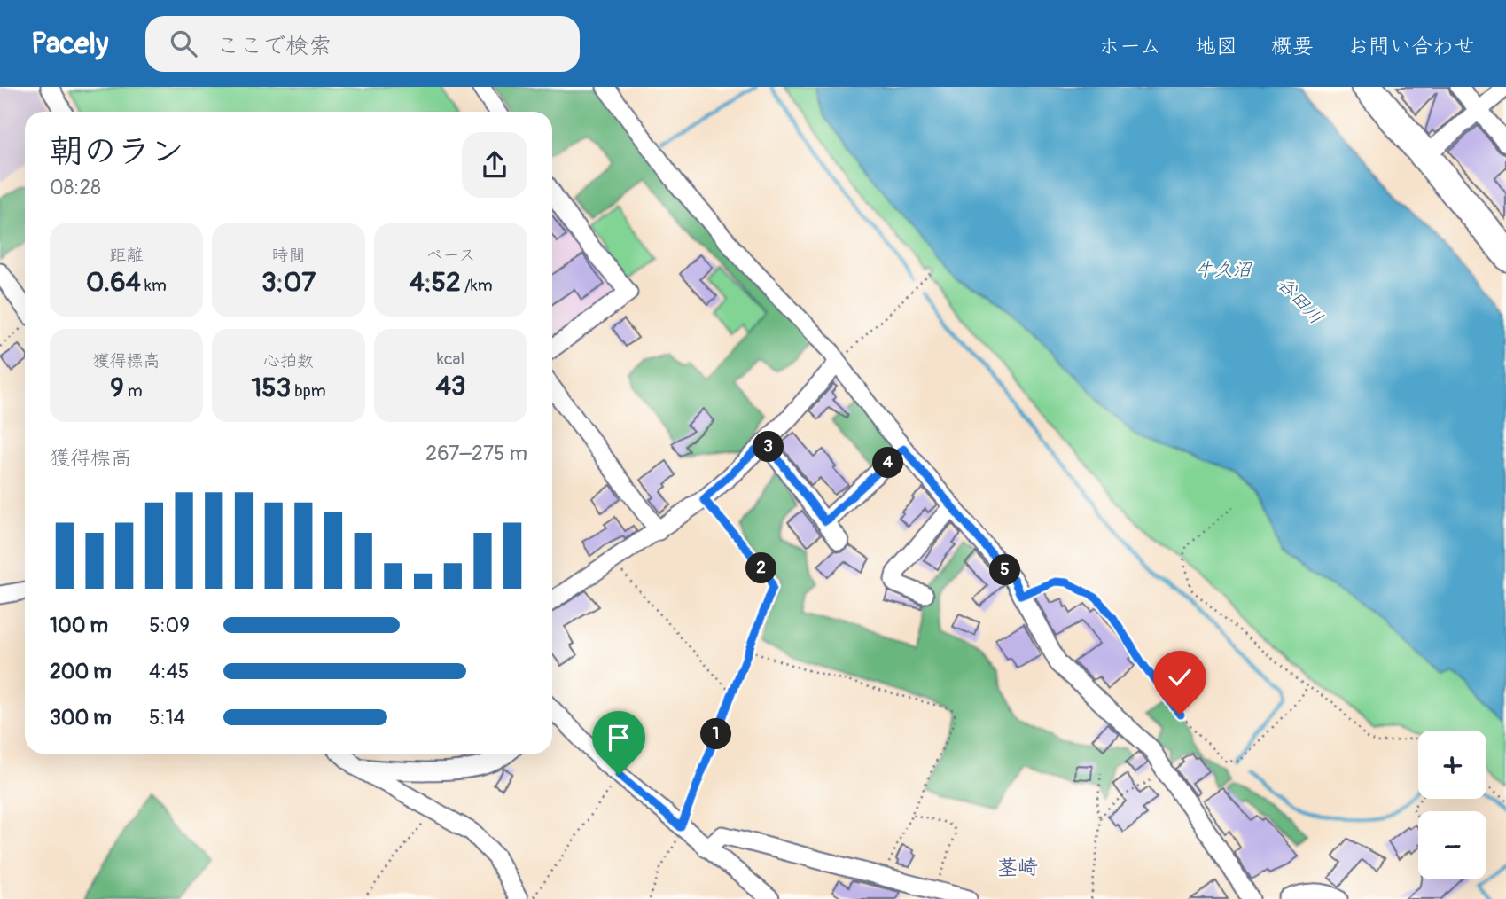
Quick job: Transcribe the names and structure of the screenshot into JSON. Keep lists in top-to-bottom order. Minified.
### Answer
{"districts":["茎崎"],"water":["牛久沼","谷田川"],"page":{"header":"Pacely","search":"ここで検索","nav":["ホーム","地図","概要","お問い合わせ"],"heading":["朝のラン","08:28"],"stats":[["距離","0.64 km"],["時間","3:07"],["ペース","4:52 /km"],["獲得標高","9 m"],["心拍数","153 bpm"],["kcal","43"]],"chart":["獲得標高","267–275 m"],"pins":["3","4","2","5","1"],"list":[{"name":"100 m","note":"5:09"},{"name":"200 m","note":"4:45"},{"name":"300 m","note":"5:14"}],"map_buttons":["+","−"]}}
